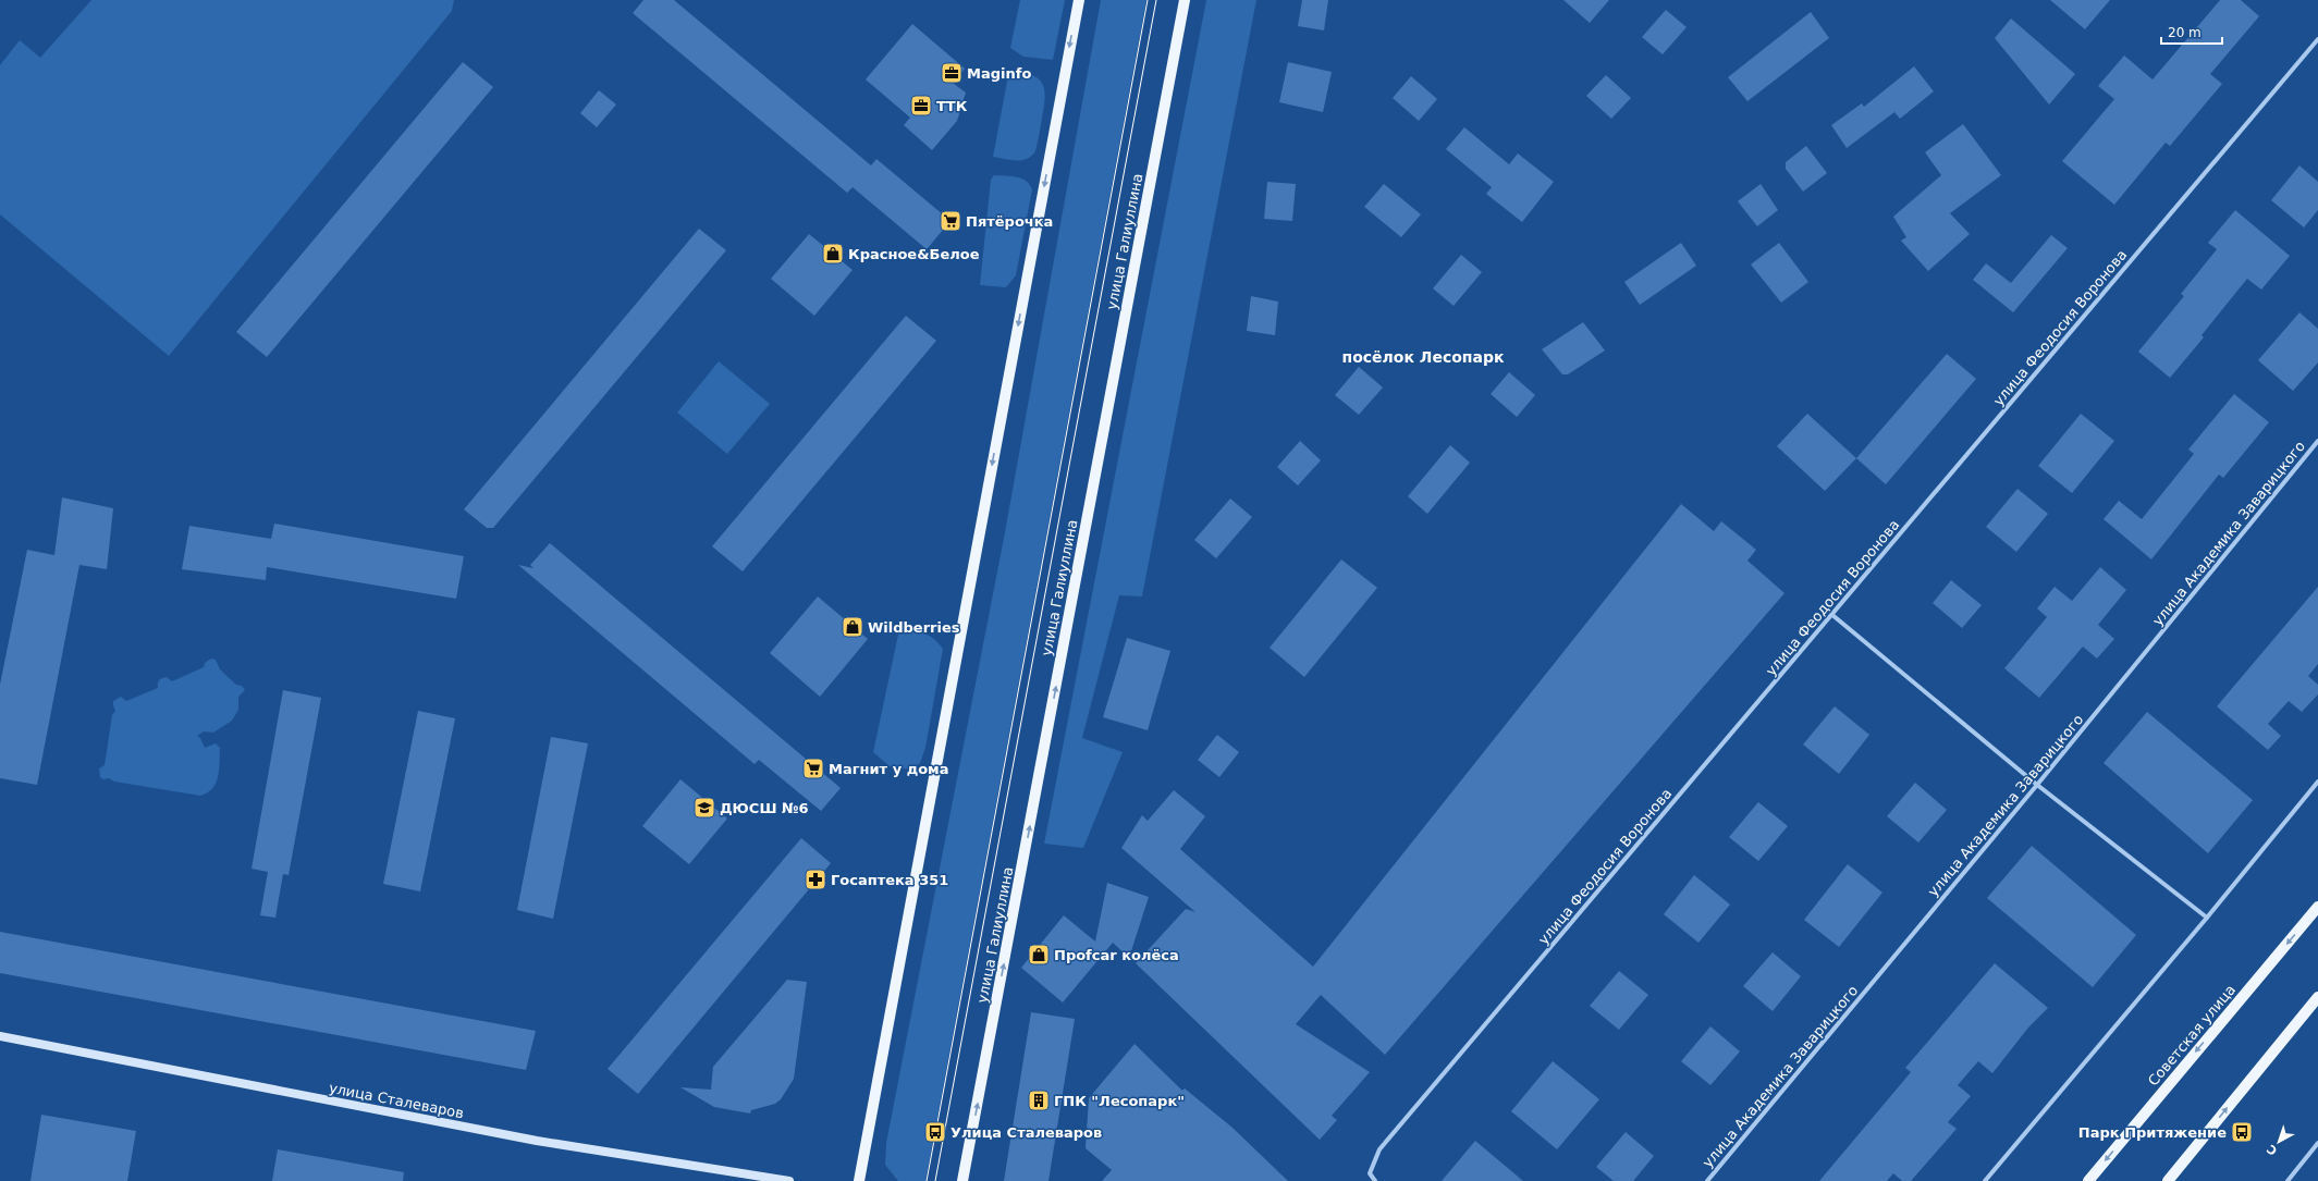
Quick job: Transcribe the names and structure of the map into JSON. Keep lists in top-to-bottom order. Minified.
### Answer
{"streets":{"main road":["улица Галиуллина","Советская улица","улица Сталеваров"],"street":["улица Феодосия Воронова","улица Академика Заварицкого"]},"one_way":["улица Галиуллина"],"districts":["посёлок Лесопарк"],"places":{"office":["Maginfo","ТТК"],"supermarket":["Пятёрочка","Магнит у дома"],"shop":["Красное&Белое","Wildberries","Проfcar колёса"],"school or university":["ДЮСШ №6"],"pharmacy":["Госаптека 351"],"building":["ГПК \"Лесопарк\""],"bus stop":["Улица Сталеваров","Парк Притяжение"]},"scale_bar":"20 m","north":"bottom left"}
